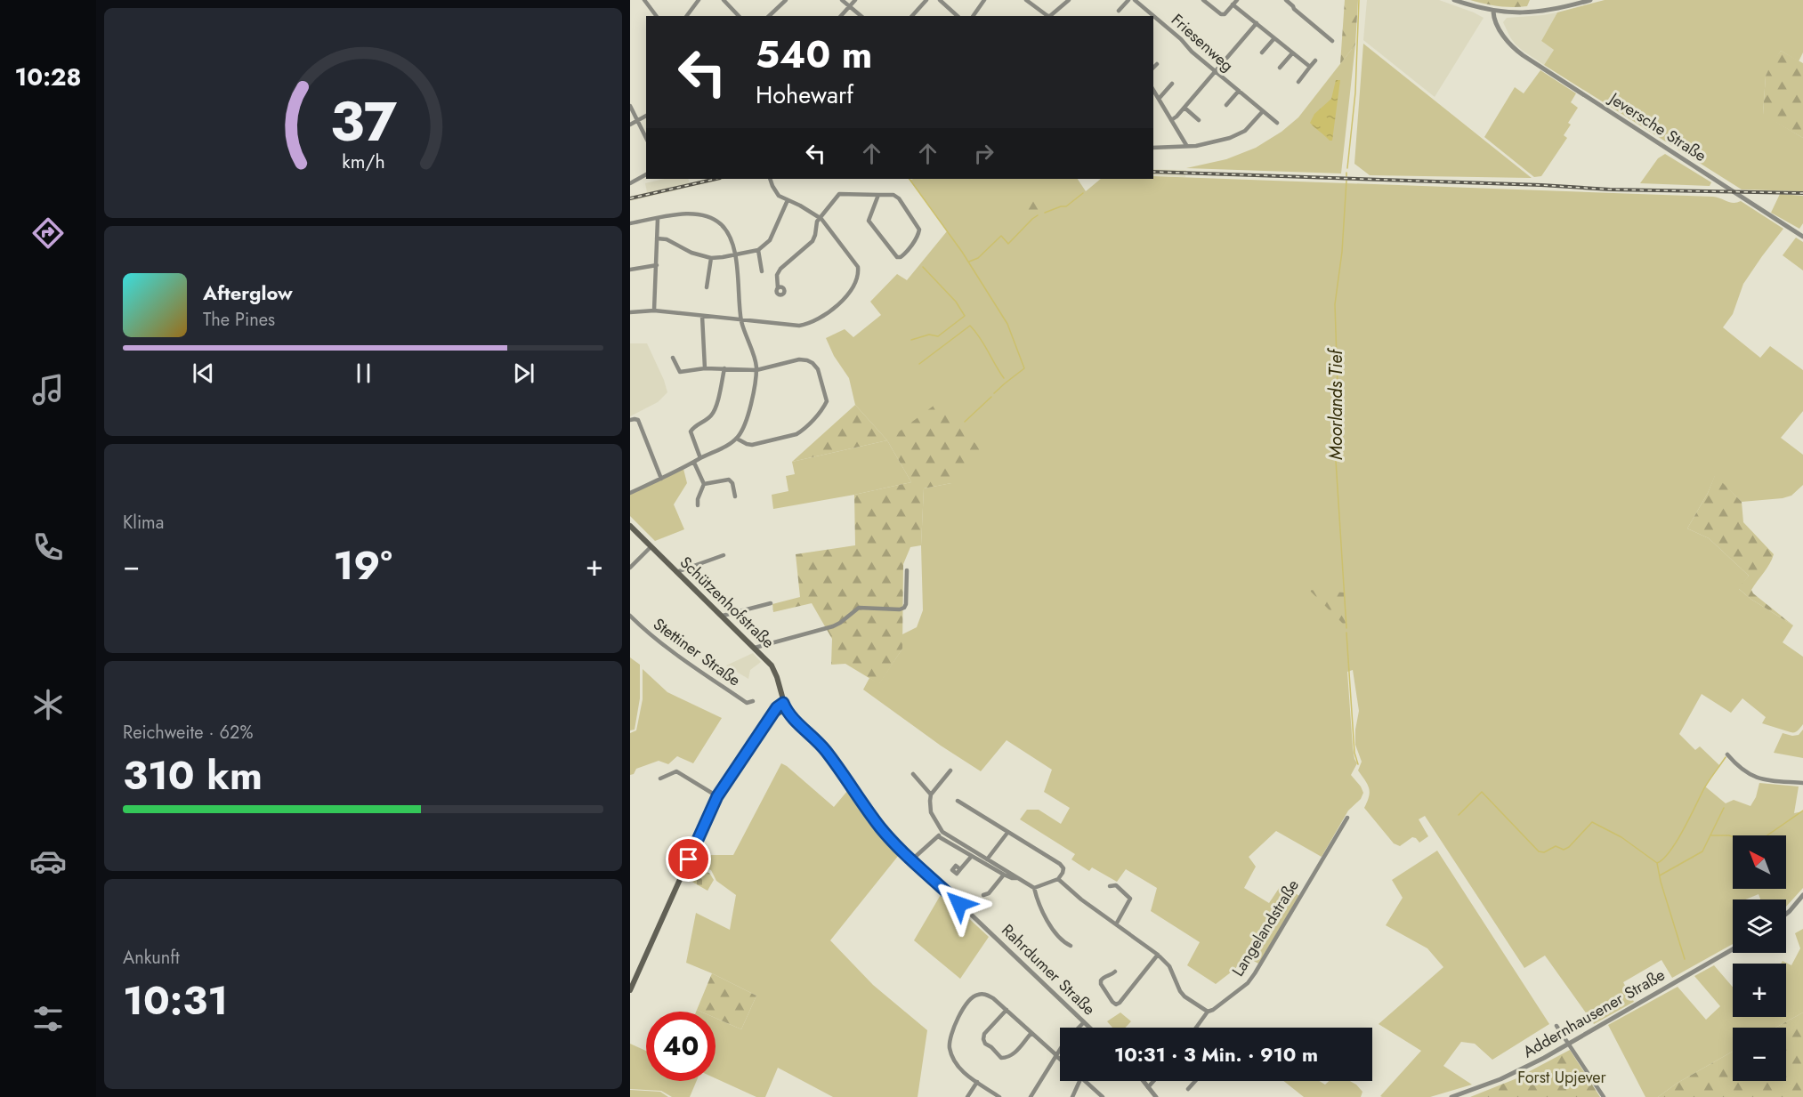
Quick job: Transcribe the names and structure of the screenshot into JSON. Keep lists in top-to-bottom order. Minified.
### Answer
{"streets":{"main road":["Schützenhofstraße"],"street":["Friesenweg","Jeversche Straße","Stettiner Straße","Langelandstraße","Rahrdumer Straße","Addernhausener Straße"]},"crossings":[["Schützenhofstraße","Rahrdumer Straße"]],"water":["Moorlands Tief"],"parks":["Forst Upjever"],"north":"top left","page":{"tabs":"10:28","turn":["540 m","Hohewarf"],"song":["Afterglow","The Pines"],"tile":["Klima",["Reichweite · 62%","310 km"],["Ankunft","10:31"]],"heat":["−","19°","+"],"map_buttons":["+","−"],"limit":"40","trip":"10:31 · 3 Min. · 910 m","gauge":["37","km/h"]}}
